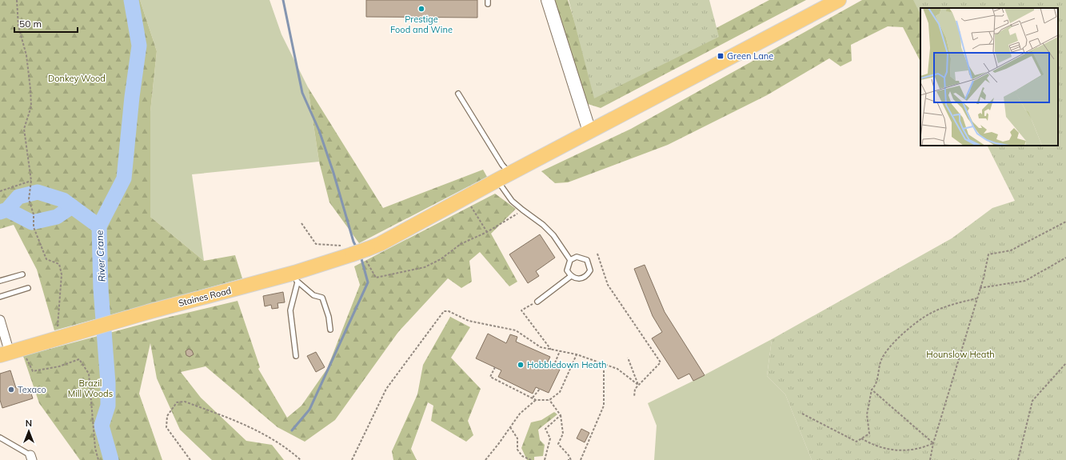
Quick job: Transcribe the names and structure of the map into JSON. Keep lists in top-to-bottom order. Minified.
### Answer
{"streets":{"main road":["Staines Road"]},"water":["River Crane"],"parks":["Donkey Wood","Hounslow Heath","Brazil Mill Woods"],"places":{"other":["Prestige Food and Wine","Hobbledown Heath","Texaco"],"transit":["Green Lane"]},"scale_bar":"50 m","north":"top"}
